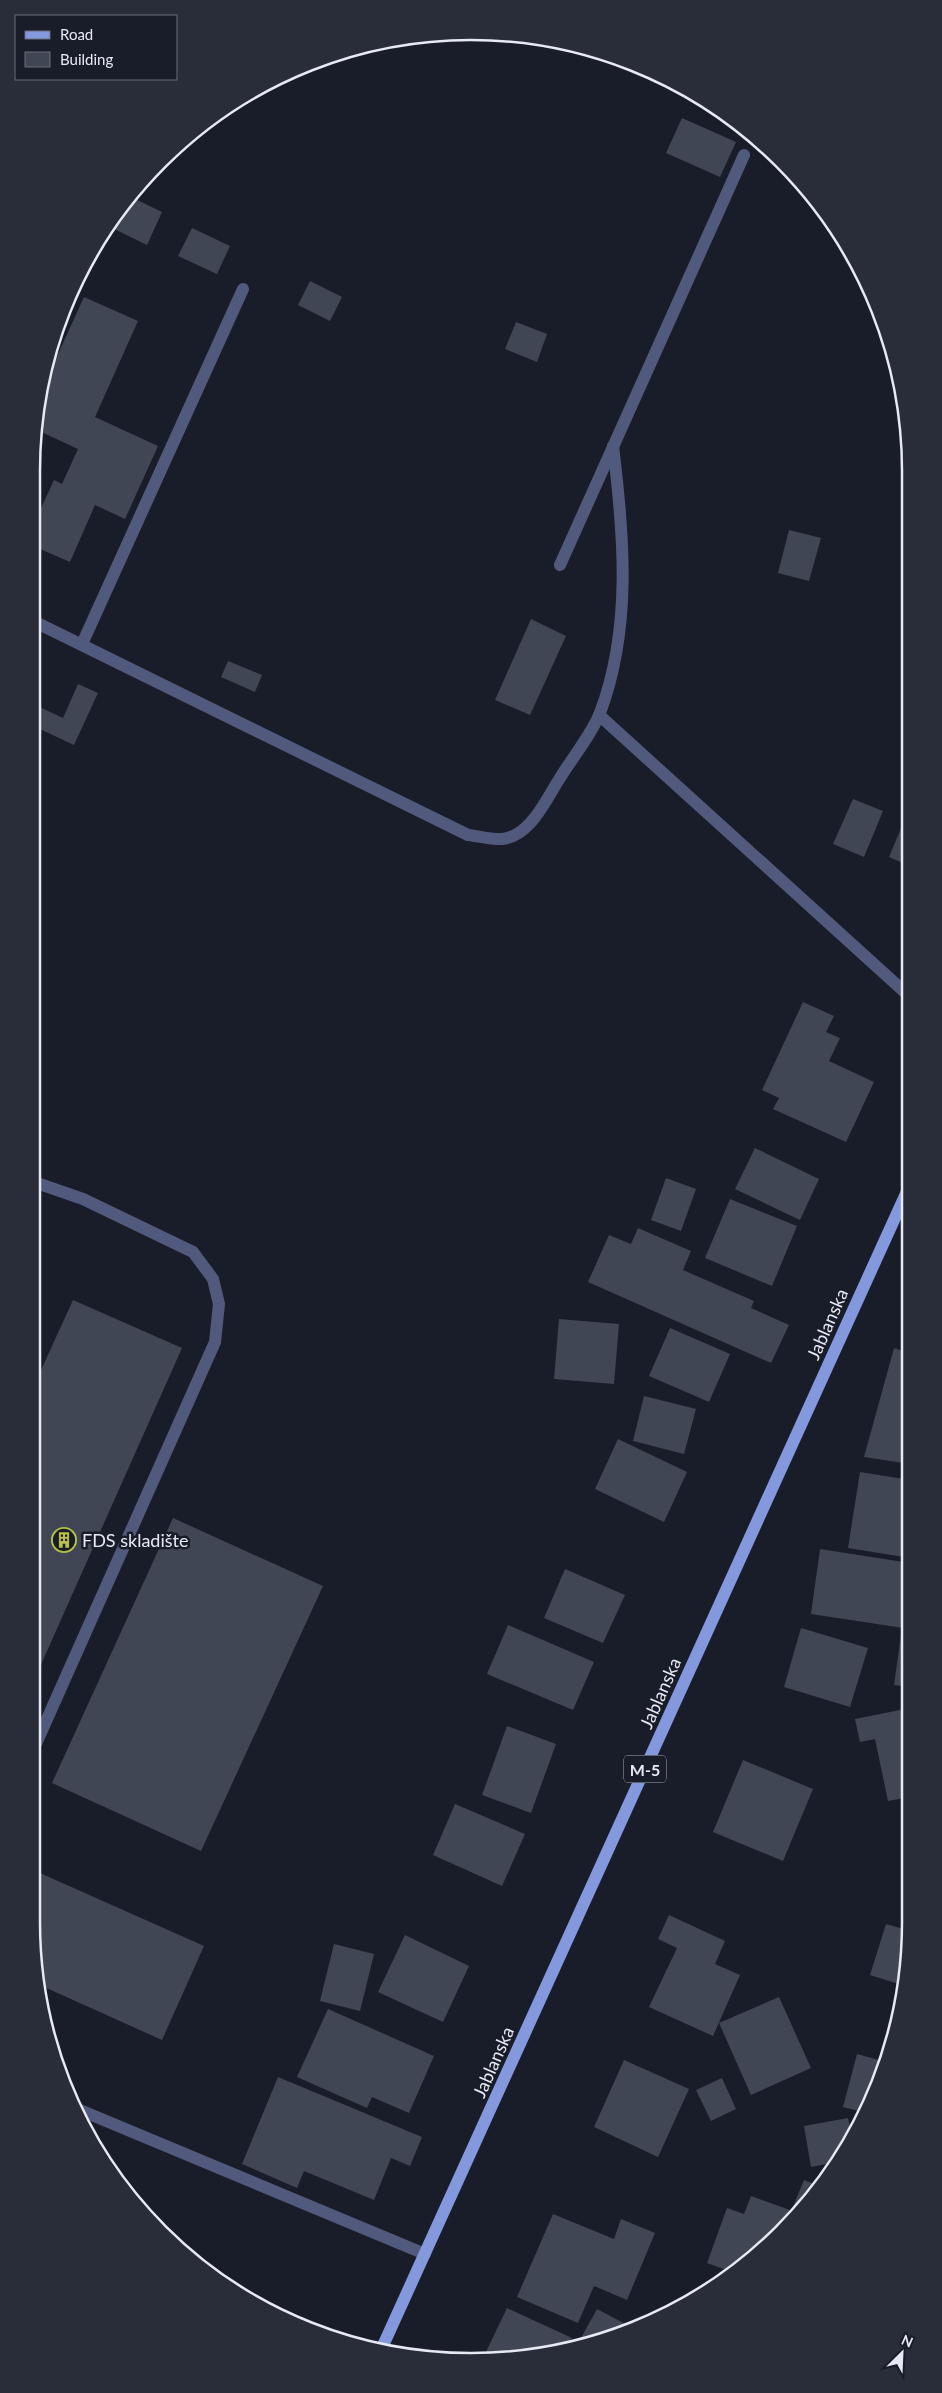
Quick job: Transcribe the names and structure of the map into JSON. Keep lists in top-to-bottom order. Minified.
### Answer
{"streets":{"main road":["Jablanska","M-5"]},"places":{"building":["FDS skladište"]},"legend":["Road","Building"],"north":"top right"}
